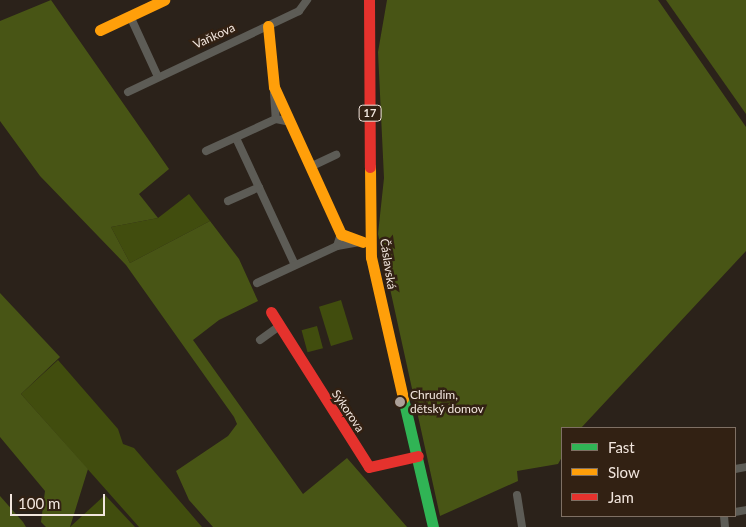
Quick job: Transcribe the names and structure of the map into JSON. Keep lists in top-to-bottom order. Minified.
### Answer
{"streets":{"street":["Vaňkova","17","Čáslavská","Sýkorova"]},"crossings":[["Čáslavská","Sýkorova"]],"places":["Chrudim, dětský domov"],"legend":["Fast","Slow","Jam"],"scale_bar":"100 m"}
